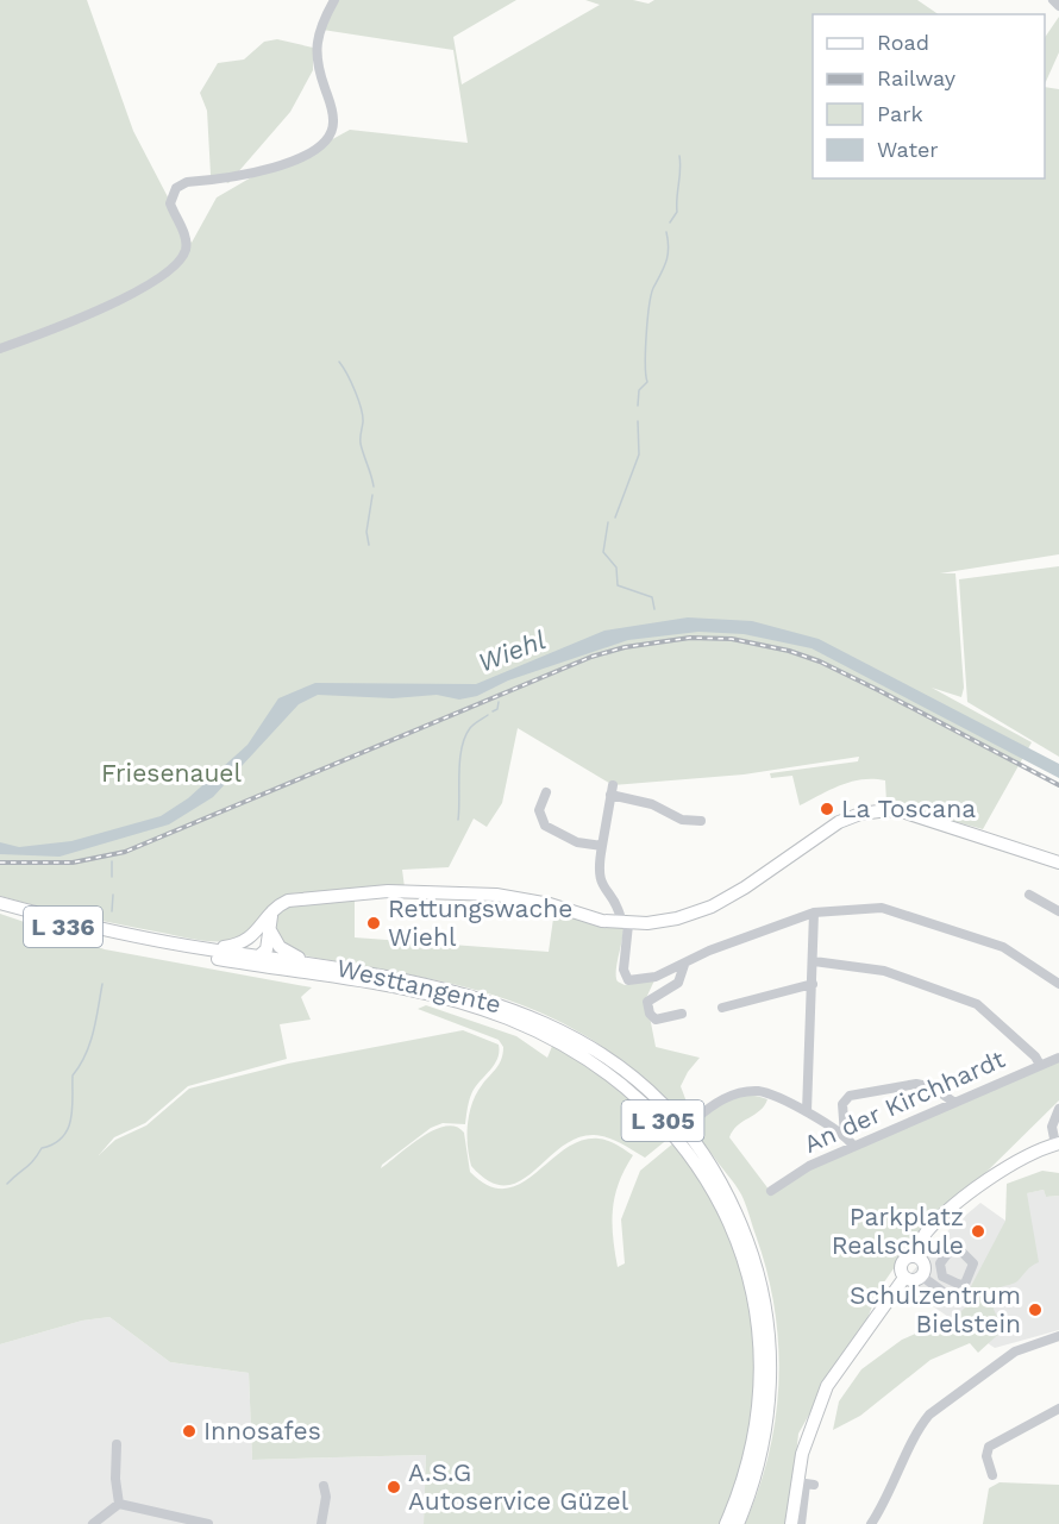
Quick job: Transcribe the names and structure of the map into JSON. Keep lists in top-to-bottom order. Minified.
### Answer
{"streets":{"main road":["L 336","Westtangente","L 305"],"street":["An der Kirchhardt"]},"crossings":[["L 336","Westtangente"],["L 336","L 305"],["Westtangente","L 305"]],"water":["Wiehl"],"parks":["Friesenauel"],"places":["La Toscana","Rettungswache Wiehl","Parkplatz Realschule","Schulzentrum Bielstein","Innosafes","A.S.G Autoservice Güzel"],"legend":["Road","Railway","Park","Water"]}
